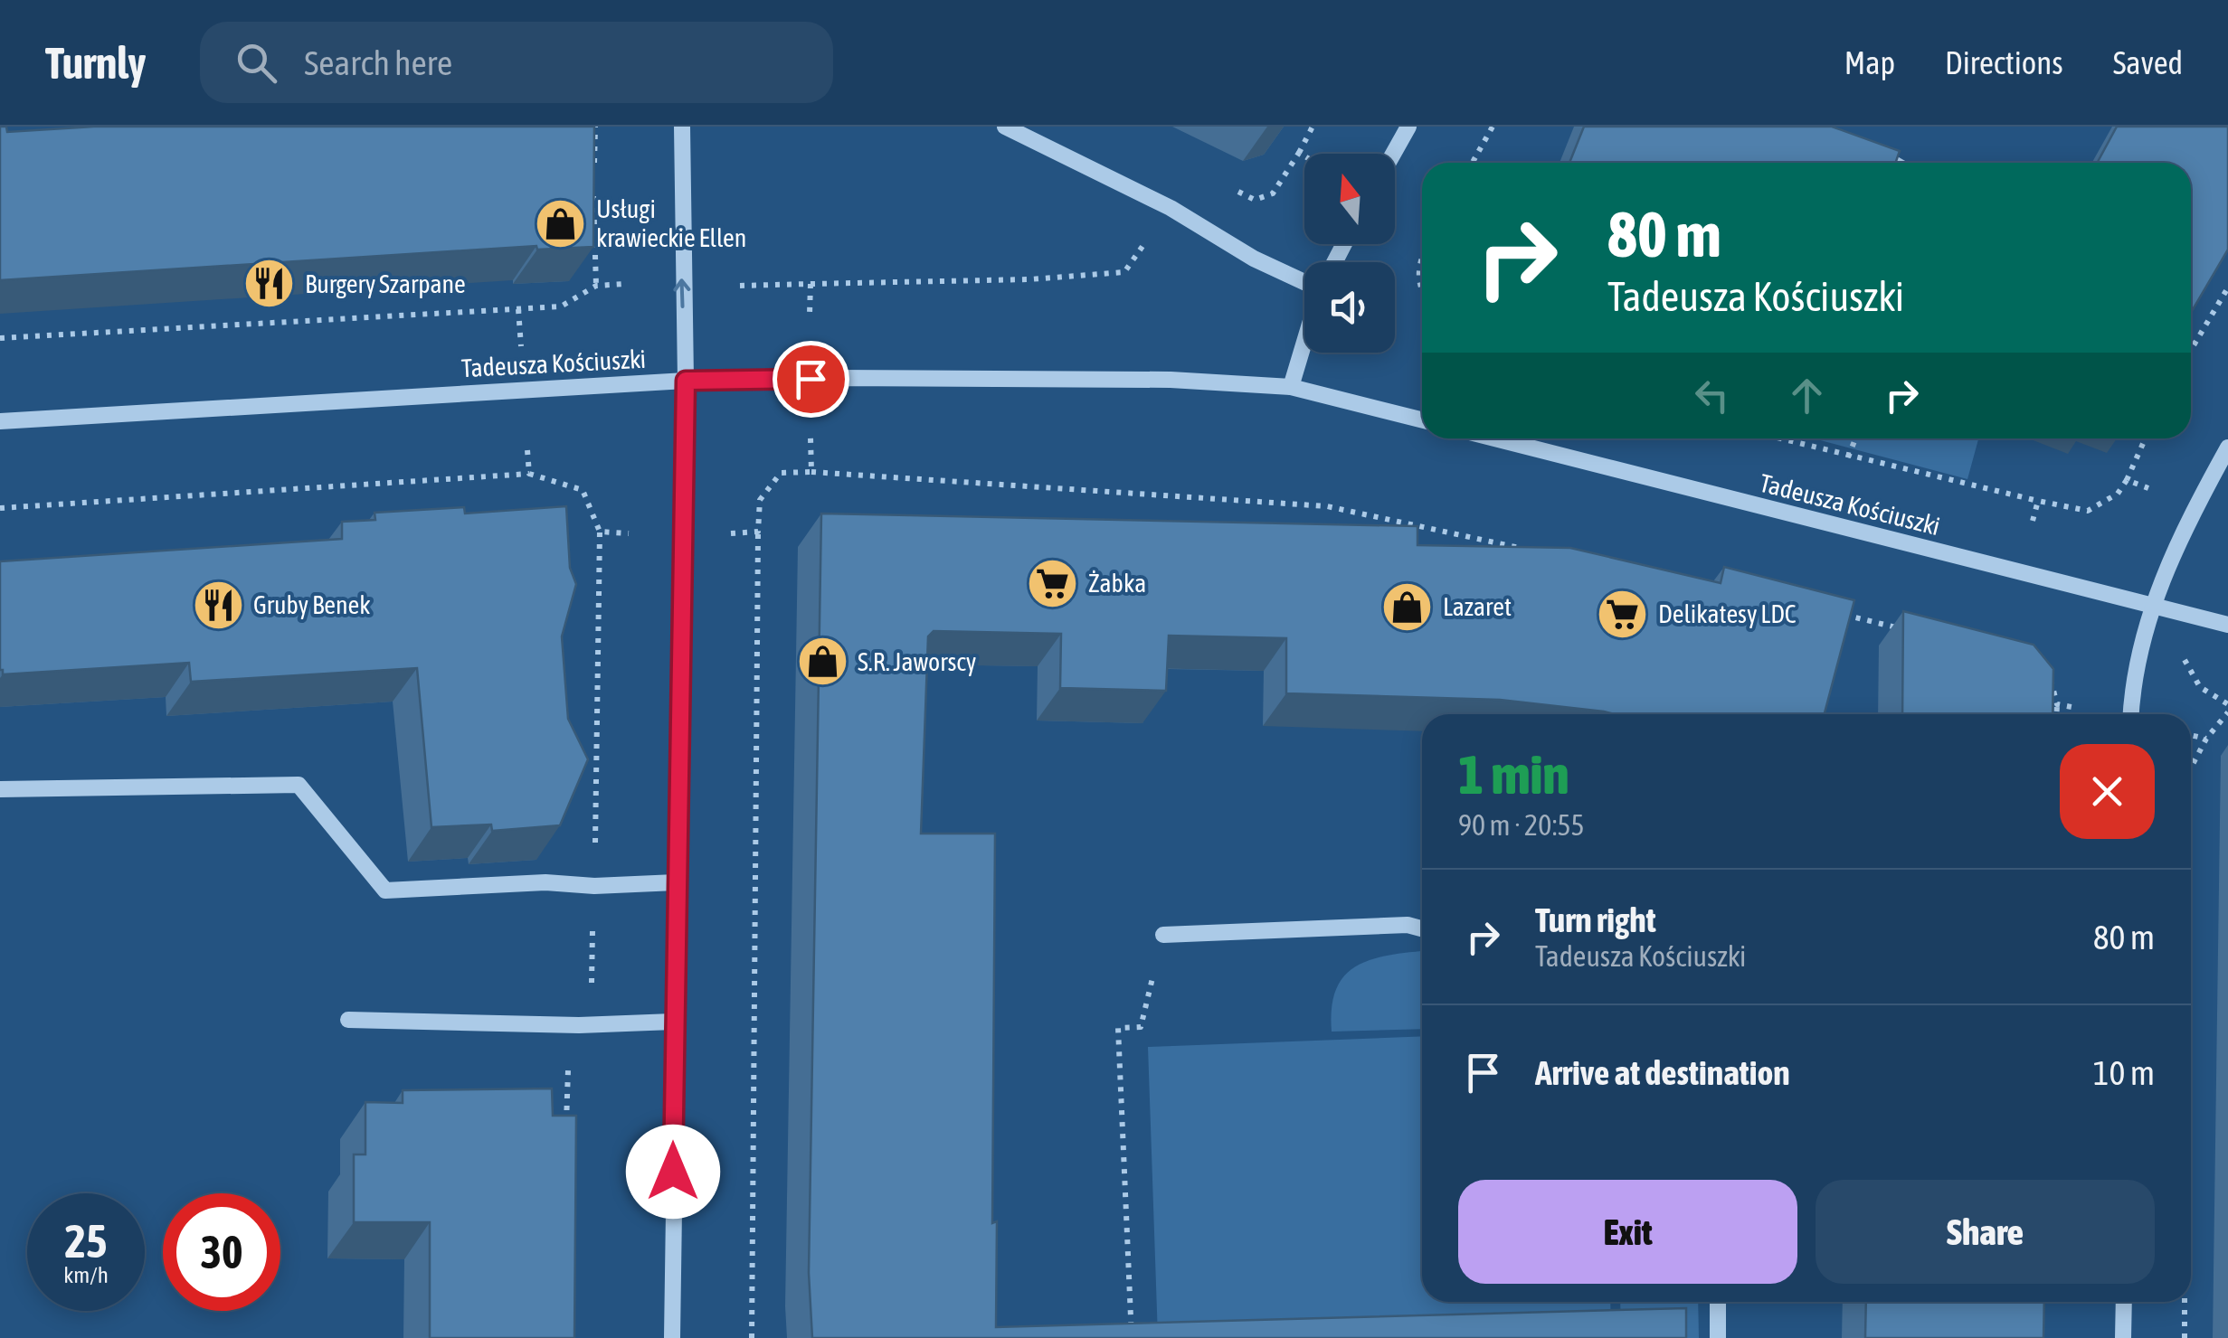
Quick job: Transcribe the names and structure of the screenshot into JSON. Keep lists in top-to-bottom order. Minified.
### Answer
{"streets":{"street":["Tadeusza Kościuszki"]},"places":{"shop":["Usługi krawieckie Ellen","Lazaret","S.R. Jaworscy"],"restaurant":["Burgery Szarpane","Gruby Benek"],"supermarket":["Żabka","Delikatesy LDC"]},"north":"top","page":{"header":"Turnly","search":"Search here","nav":["Map","Directions","Saved"],"turn":["80 m","Tadeusza Kościuszki"],"heading":["1 min","90 m · 20:55"],"list":[{"name":"Turn right","note":"Tadeusza Kościuszki","value":"80 m"},{"name":"Arrive at destination","value":"10 m"}],"buttons":["Exit","Share"],"speed":"25 km/h","limit":"30"}}
